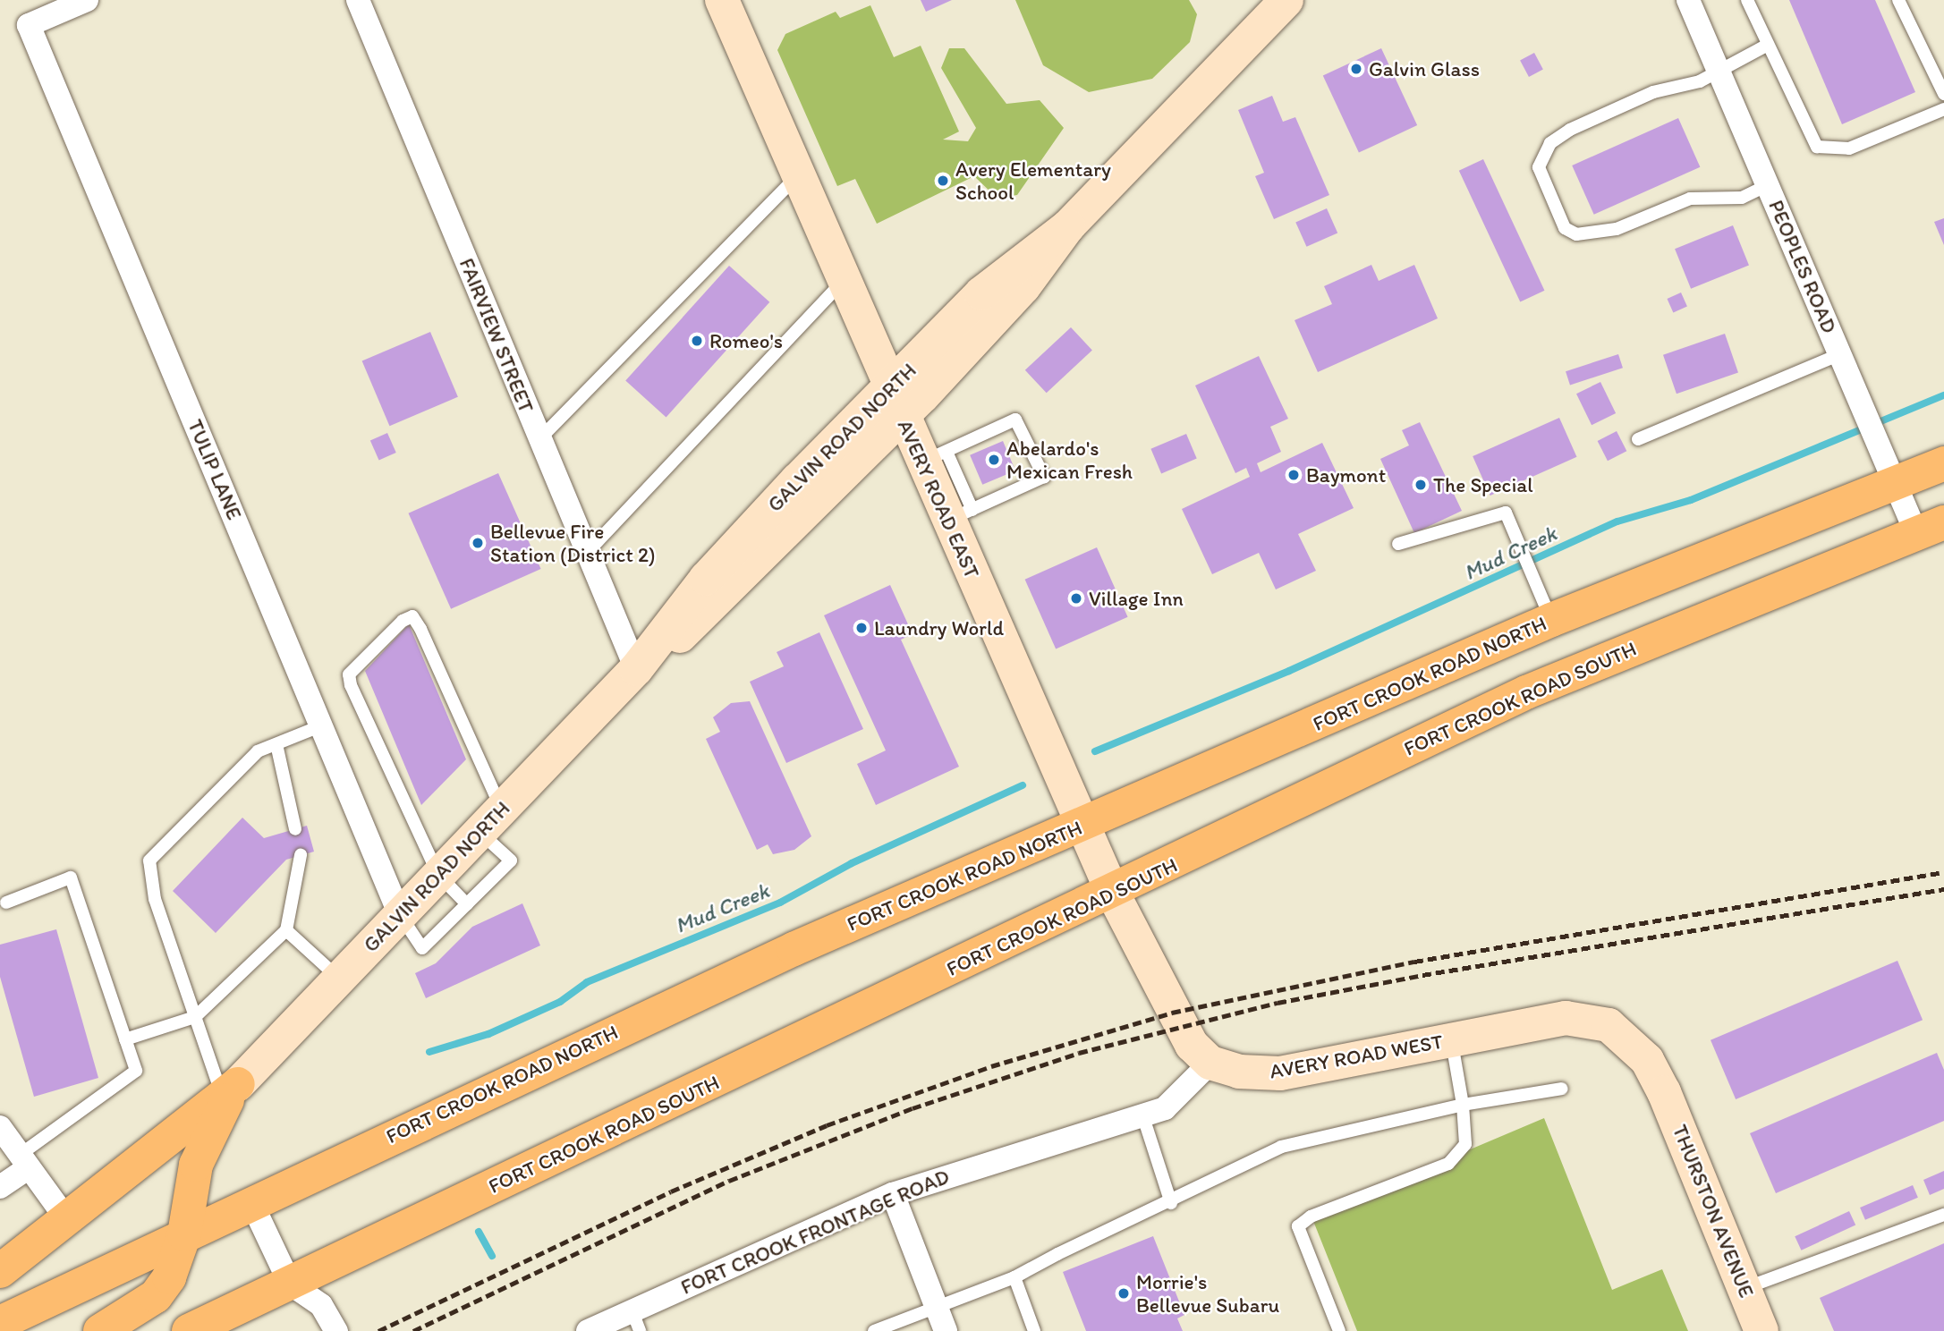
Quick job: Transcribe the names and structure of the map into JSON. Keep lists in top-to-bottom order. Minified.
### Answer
{"streets":{"main road":["FORT CROOK ROAD NORTH","FORT CROOK ROAD SOUTH"],"street":["PEOPLES ROAD","FAIRVIEW STREET","GALVIN ROAD NORTH","TULIP LANE","AVERY ROAD EAST","AVERY ROAD WEST","THURSTON AVENUE","FORT CROOK FRONTAGE ROAD"]},"crossings":[["PEOPLES ROAD","FORT CROOK ROAD NORTH"],["PEOPLES ROAD","FORT CROOK ROAD SOUTH"],["FAIRVIEW STREET","GALVIN ROAD NORTH"],["GALVIN ROAD NORTH","TULIP LANE"],["GALVIN ROAD NORTH","AVERY ROAD EAST"],["AVERY ROAD EAST","FORT CROOK ROAD NORTH"],["AVERY ROAD EAST","FORT CROOK ROAD SOUTH"],["AVERY ROAD WEST","THURSTON AVENUE"],["AVERY ROAD WEST","FORT CROOK FRONTAGE ROAD"]],"water":["Mud Creek"],"places":["Galvin Glass","Avery Elementary School","Romeo's","Abelardo's Mexican Fresh","Baymont","The Special","Bellevue Fire Station (District 2)","Village Inn","Laundry World","Morrie's Bellevue Subaru"]}
